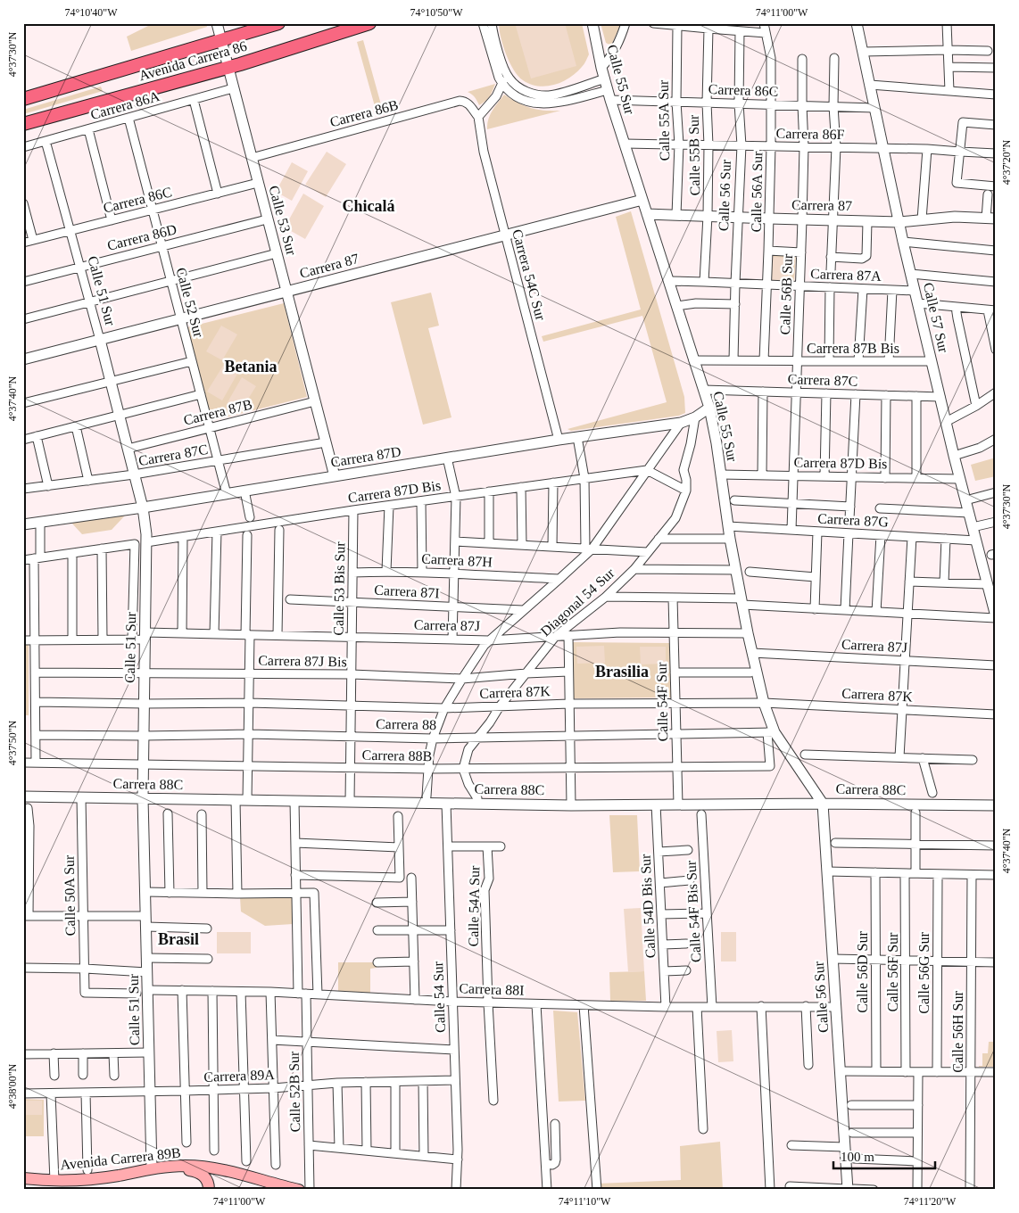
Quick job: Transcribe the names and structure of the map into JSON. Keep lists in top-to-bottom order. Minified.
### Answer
{"streets":{"main road":["Avenida Carrera 86","Avenida Carrera 89B"],"street":["Calle 55 Sur","Carrera 86C","Carrera 86A","Carrera 86B","Calle 55A Sur","Carrera 86F","Calle 55B Sur","Calle 56A Sur","Calle 56 Sur","Carrera 87","Calle 53 Sur","Carrera 86D","Carrera 54C Sur","Carrera 87A","Calle 51 Sur","Calle 56B Sur","Calle 52 Sur","Calle 57 Sur","Carrera 87B Bis","Carrera 87C","Carrera 87B","Carrera 87D","Carrera 87D Bis","Carrera 87G","Carrera 87H","Calle 53 Bis Sur","Carrera 87I","Diagonal 54 Sur","Carrera 87J","Carrera 87J Bis","Carrera 87K","Calle 54F Sur","Carrera 88","Carrera 88B","Carrera 88C","Calle 50A Sur","Calle 54A Sur","Calle 54D Bis Sur","Calle 54F Bis Sur","Calle 56D Sur","Calle 56F Sur","Calle 56G Sur","Carrera 88I","Calle 54 Sur","Calle 56H Sur","Carrera 89A","Calle 52B Sur"]},"crossings":[["Avenida Carrera 86","Calle 53 Sur"],["Calle 55 Sur","Carrera 86C"],["Calle 55 Sur","Carrera 86F"],["Calle 55 Sur","Calle 56 Sur"],["Calle 55 Sur","Carrera 87"],["Calle 55 Sur","Carrera 87A"],["Calle 55 Sur","Carrera 87B Bis"],["Calle 55 Sur","Carrera 87C"],["Calle 55 Sur","Carrera 87D"],["Calle 55 Sur","Carrera 87D Bis"],["Calle 55 Sur","Carrera 87G"],["Calle 55 Sur","Carrera 87J"],["Calle 55 Sur","Carrera 87K"],["Calle 55 Sur","Carrera 88"],["Calle 55 Sur","Carrera 88B"],["Calle 55 Sur","Carrera 88C"],["Carrera 86C","Calle 55A Sur"],["Carrera 86C","Calle 55B Sur"],["Carrera 86C","Calle 56A Sur"],["Carrera 86C","Calle 56 Sur"],["Carrera 86C","Calle 53 Sur"],["Carrera 86C","Calle 51 Sur"],["Carrera 86C","Calle 56B Sur"],["Carrera 86C","Calle 52 Sur"],["Carrera 86C","Calle 57 Sur"],["Carrera 86A","Calle 53 Sur"],["Carrera 86A","Calle 51 Sur"],["Carrera 86A","Calle 52 Sur"],["Carrera 86B","Calle 53 Sur"],["Carrera 86B","Carrera 54C Sur"],["Calle 55A Sur","Carrera 86F"],["Calle 55A Sur","Carrera 87"],["Carrera 86F","Calle 55B Sur"],["Carrera 86F","Calle 56A Sur"],["Carrera 86F","Calle 56 Sur"],["Carrera 86F","Calle 56B Sur"],["Carrera 86F","Calle 57 Sur"],["Calle 55B Sur","Carrera 87"],["Calle 55B Sur","Carrera 87A"],["Calle 56A Sur","Carrera 87"],["Calle 56A Sur","Carrera 87A"],["Calle 56A Sur","Carrera 87B Bis"],["Calle 56 Sur","Carrera 87"],["Calle 56 Sur","Carrera 87A"],["Calle 56 Sur","Carrera 87B Bis"],["Calle 56 Sur","Carrera 88C"],["Calle 56 Sur","Carrera 88I"],["Carrera 87","Calle 53 Sur"],["Carrera 87","Carrera 54C Sur"],["Carrera 87","Calle 51 Sur"],["Carrera 87","Calle 56B Sur"],["Carrera 87","Calle 52 Sur"],["Carrera 87","Calle 57 Sur"],["Calle 53 Sur","Carrera 86D"],["Calle 53 Sur","Carrera 87C"],["Calle 53 Sur","Carrera 87B"],["Calle 53 Sur","Carrera 87D"],["Carrera 86D","Calle 51 Sur"],["Carrera 86D","Calle 52 Sur"],["Carrera 54C Sur","Carrera 87D"],["Carrera 87A","Calle 56B Sur"],["Carrera 87A","Calle 57 Sur"],["Calle 51 Sur","Carrera 87C"],["Calle 51 Sur","Carrera 87B"],["Calle 51 Sur","Carrera 87D"],["Calle 51 Sur","Carrera 87D Bis"],["Calle 51 Sur","Carrera 87J"],["Calle 51 Sur","Carrera 87J Bis"],["Calle 51 Sur","Carrera 87K"],["Calle 51 Sur","Carrera 88"],["Calle 51 Sur","Carrera 88B"],["Calle 51 Sur","Carrera 88C"],["Calle 51 Sur","Carrera 88I"],["Calle 51 Sur","Carrera 89A"],["Calle 51 Sur","Avenida Carrera 89B"],["Calle 56B Sur","Carrera 87B Bis"],["Calle 56B Sur","Carrera 87C"],["Calle 56B Sur","Carrera 87D Bis"],["Calle 56B Sur","Carrera 87G"],["Calle 52 Sur","Carrera 87C"],["Calle 52 Sur","Carrera 87B"],["Calle 52 Sur","Carrera 87D"],["Calle 57 Sur","Carrera 87B Bis"],["Calle 57 Sur","Carrera 87C"],["Calle 57 Sur","Carrera 87D Bis"],["Calle 57 Sur","Carrera 87G"],["Carrera 87D","Diagonal 54 Sur"],["Carrera 87D Bis","Calle 53 Bis Sur"],["Carrera 87D Bis","Diagonal 54 Sur"],["Carrera 87H","Calle 53 Bis Sur"],["Carrera 87H","Diagonal 54 Sur"],["Calle 53 Bis Sur","Carrera 87I"],["Calle 53 Bis Sur","Carrera 87J"],["Calle 53 Bis Sur","Carrera 87J Bis"],["Calle 53 Bis Sur","Carrera 87K"],["Calle 53 Bis Sur","Carrera 88"],["Calle 53 Bis Sur","Carrera 88B"],["Calle 53 Bis Sur","Carrera 88C"],["Carrera 87I","Diagonal 54 Sur"],["Diagonal 54 Sur","Carrera 87J"],["Diagonal 54 Sur","Carrera 87J Bis"],["Diagonal 54 Sur","Carrera 87K"],["Diagonal 54 Sur","Carrera 88"],["Diagonal 54 Sur","Carrera 88B"],["Carrera 87J","Calle 54F Sur"],["Carrera 87K","Calle 54F Sur"],["Calle 54F Sur","Carrera 88"],["Calle 54F Sur","Carrera 88B"],["Calle 54F Sur","Carrera 88C"],["Carrera 88","Carrera 88B"],["Carrera 88C","Calle 50A Sur"],["Carrera 88C","Calle 54D Bis Sur"],["Carrera 88C","Calle 54 Sur"],["Carrera 88C","Calle 52B Sur"],["Calle 54A Sur","Carrera 88I"],["Calle 54D Bis Sur","Carrera 88I"],["Calle 54F Bis Sur","Carrera 88I"],["Carrera 88I","Calle 54 Sur"],["Carrera 88I","Calle 52B Sur"],["Calle 54 Sur","Carrera 89A"],["Carrera 89A","Calle 52B Sur"]],"districts":["Chicalá","Betania","Brasilia","Brasil"],"scale_bar":"100 m","coordinates":["74°10'40\"W","74°10'50\"W","74°11'00\"W","4°37'30\"N","4°37'20\"N","4°37'40\"N","4°37'50\"N","4°38'00\"N","74°11'10\"W","74°11'20\"W"]}
